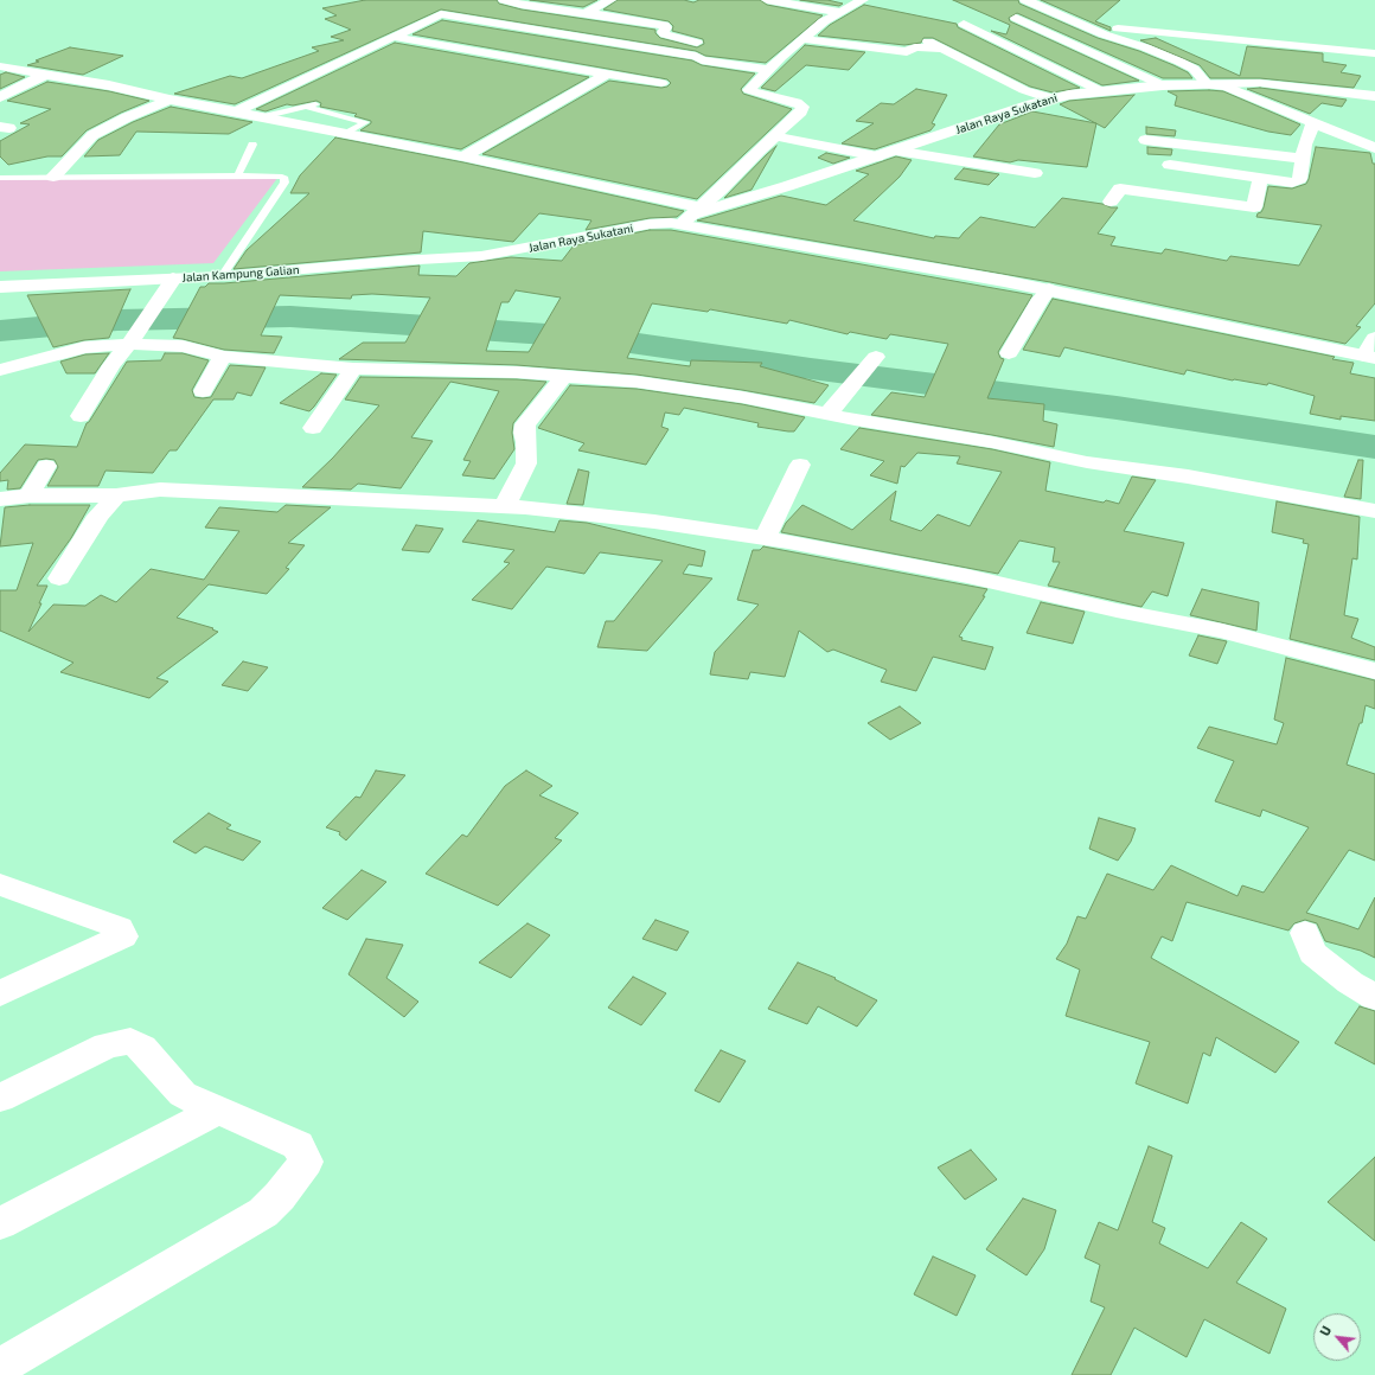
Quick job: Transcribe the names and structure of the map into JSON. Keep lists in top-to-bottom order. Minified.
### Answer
{"streets":{"street":["Jalan Raya Sukatani","Jalan Kampung Galian"]},"crossings":[["Jalan Raya Sukatani","Jalan Kampung Galian"]],"north":"top left"}
